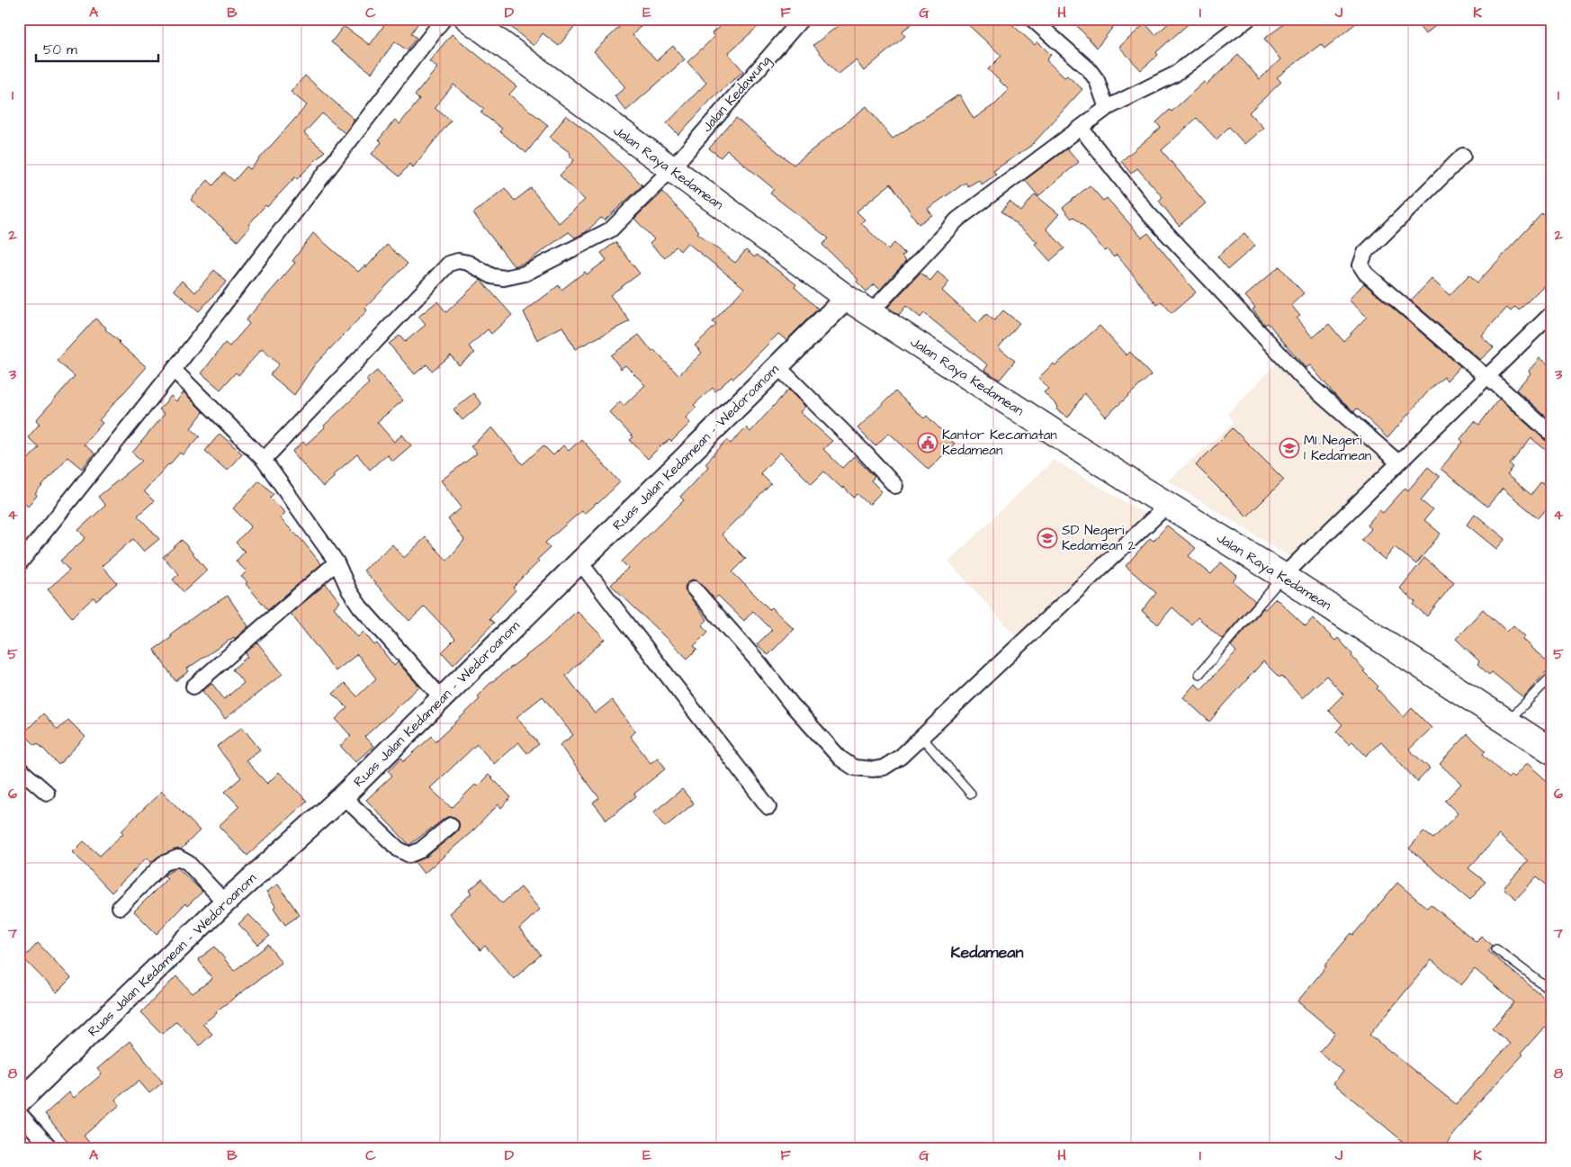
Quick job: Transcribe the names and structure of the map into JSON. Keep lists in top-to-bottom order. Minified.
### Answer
{"streets":{"highway":["Jalan Raya Kedamean"],"main road":["Ruas Jalan Kedamean - Wedoroanom"],"street":["Jalan Kedawung"]},"crossings":[["Jalan Kedawung","Jalan Raya Kedamean"],["Jalan Raya Kedamean","Ruas Jalan Kedamean - Wedoroanom"]],"districts":["Kedamean"],"places":{"public building":["Kantor Kecamatan Kedamean"],"school or university":["MI Negeri 1 Kedamean","SD Negeri Kedamean 2"]},"scale_bar":"50 m","grid":{"columns":["A","B","C","D","E","F","G","H","I","J","K"],"rows":["1","2","3","4","5","6","7","8"]}}
